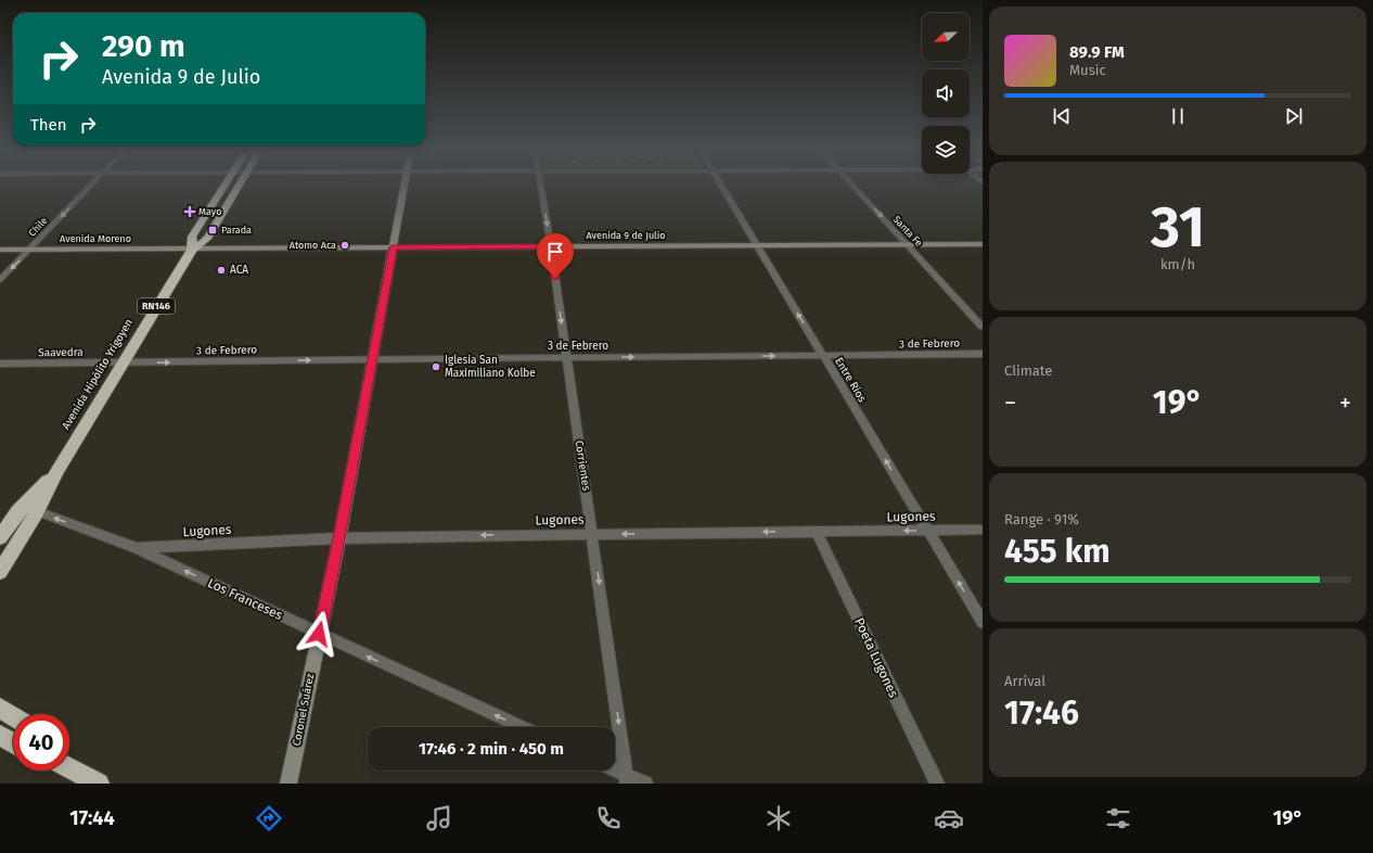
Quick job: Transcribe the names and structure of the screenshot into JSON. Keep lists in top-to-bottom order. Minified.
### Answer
{"streets":{"highway":["RN146","Avenida Hipólito Yrigoyen"],"street":["Chile","Santa Fe","Avenida 9 de Julio","Avenida Moreno","3 de Febrero","Saavedra","Entre Ríos","Corrientes","Lugones","Los Franceses","Poeta Lugones","Coronel Suárez"]},"crossings":[["Chile","Avenida Moreno"],["Santa Fe","Avenida 9 de Julio"],["Avenida 9 de Julio","Avenida Moreno"],["Avenida 9 de Julio","Avenida Hipólito Yrigoyen"],["Avenida 9 de Julio","Entre Ríos"],["Avenida 9 de Julio","Corrientes"],["Avenida 9 de Julio","Coronel Suárez"],["Avenida Moreno","Avenida Hipólito Yrigoyen"],["3 de Febrero","Saavedra"],["3 de Febrero","Avenida Hipólito Yrigoyen"],["3 de Febrero","Entre Ríos"],["3 de Febrero","Corrientes"],["3 de Febrero","Coronel Suárez"],["Saavedra","Avenida Hipólito Yrigoyen"],["Avenida Hipólito Yrigoyen","Los Franceses"],["Entre Ríos","Lugones"],["Corrientes","Lugones"],["Lugones","Los Franceses"],["Lugones","Poeta Lugones"],["Lugones","Coronel Suárez"],["Los Franceses","Coronel Suárez"]],"one_way":["Chile","Santa Fe","3 de Febrero","Entre Ríos","Corrientes","Lugones","Los Franceses"],"places":{"health":["Mayo"],"transit":["Parada"],"other":["Atomo Aca","ACA","Iglesia San Maximiliano Kolbe"]},"north":"bottom left","page":{"turn":["290 m","Avenida 9 de Julio"],"song":["89.9 FM","Music"],"then":"Then","tile":[["31","km/h"],"Climate",["Range · 91%","455 km"],["Arrival","17:46"]],"heat":["−","19°","+"],"limit":"40","trip":"17:46 · 2 min · 450 m","tabs":["17:44","19°"]}}
